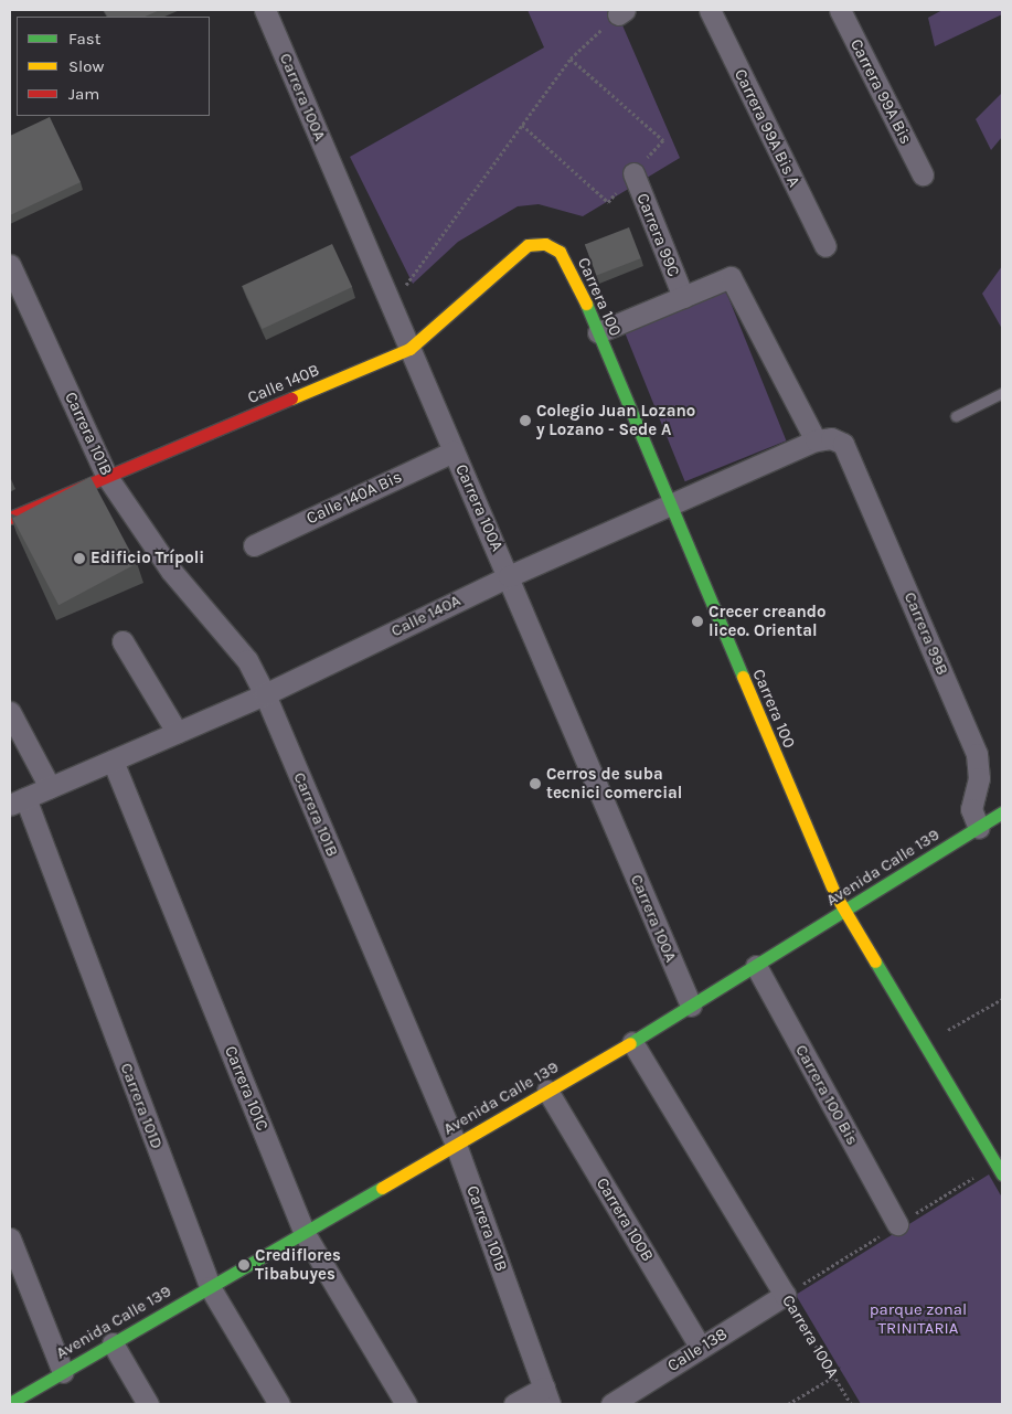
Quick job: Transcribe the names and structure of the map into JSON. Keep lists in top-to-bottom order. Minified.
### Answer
{"streets":{"street":["Carrera 99A Bis","Carrera 100A","Carrera 99A Bis A","Carrera 99C","Carrera 100","Calle 140B","Carrera 101B","Calle 140A Bis","Calle 140A","Carrera 99B","Avenida Calle 139","Carrera 101C","Carrera 100 Bis","Carrera 101D","Carrera 100B","Calle 138"]},"crossings":[["Carrera 100A","Calle 140B"],["Carrera 100A","Calle 140A Bis"],["Carrera 100A","Calle 140A"],["Carrera 100A","Avenida Calle 139"],["Carrera 100A","Calle 138"],["Carrera 100","Calle 140B"],["Carrera 100","Calle 140A"],["Carrera 100","Avenida Calle 139"],["Calle 140B","Carrera 101B"],["Carrera 101B","Calle 140A"],["Carrera 101B","Avenida Calle 139"],["Calle 140A","Carrera 99B"],["Calle 140A","Carrera 101C"],["Calle 140A","Carrera 101D"],["Carrera 99B","Avenida Calle 139"],["Avenida Calle 139","Carrera 101C"],["Avenida Calle 139","Carrera 100 Bis"],["Avenida Calle 139","Carrera 101D"],["Avenida Calle 139","Carrera 100B"],["Carrera 100B","Calle 138"]],"parks":["parque zonal TRINITARIA"],"places":["Colegio Juan Lozano y Lozano - Sede A","Edificio Trípoli","Crecer creando liceo. Oriental","Cerros de suba tecnici comercial","Crediflores Tibabuyes"],"legend":["Fast","Slow","Jam"]}
